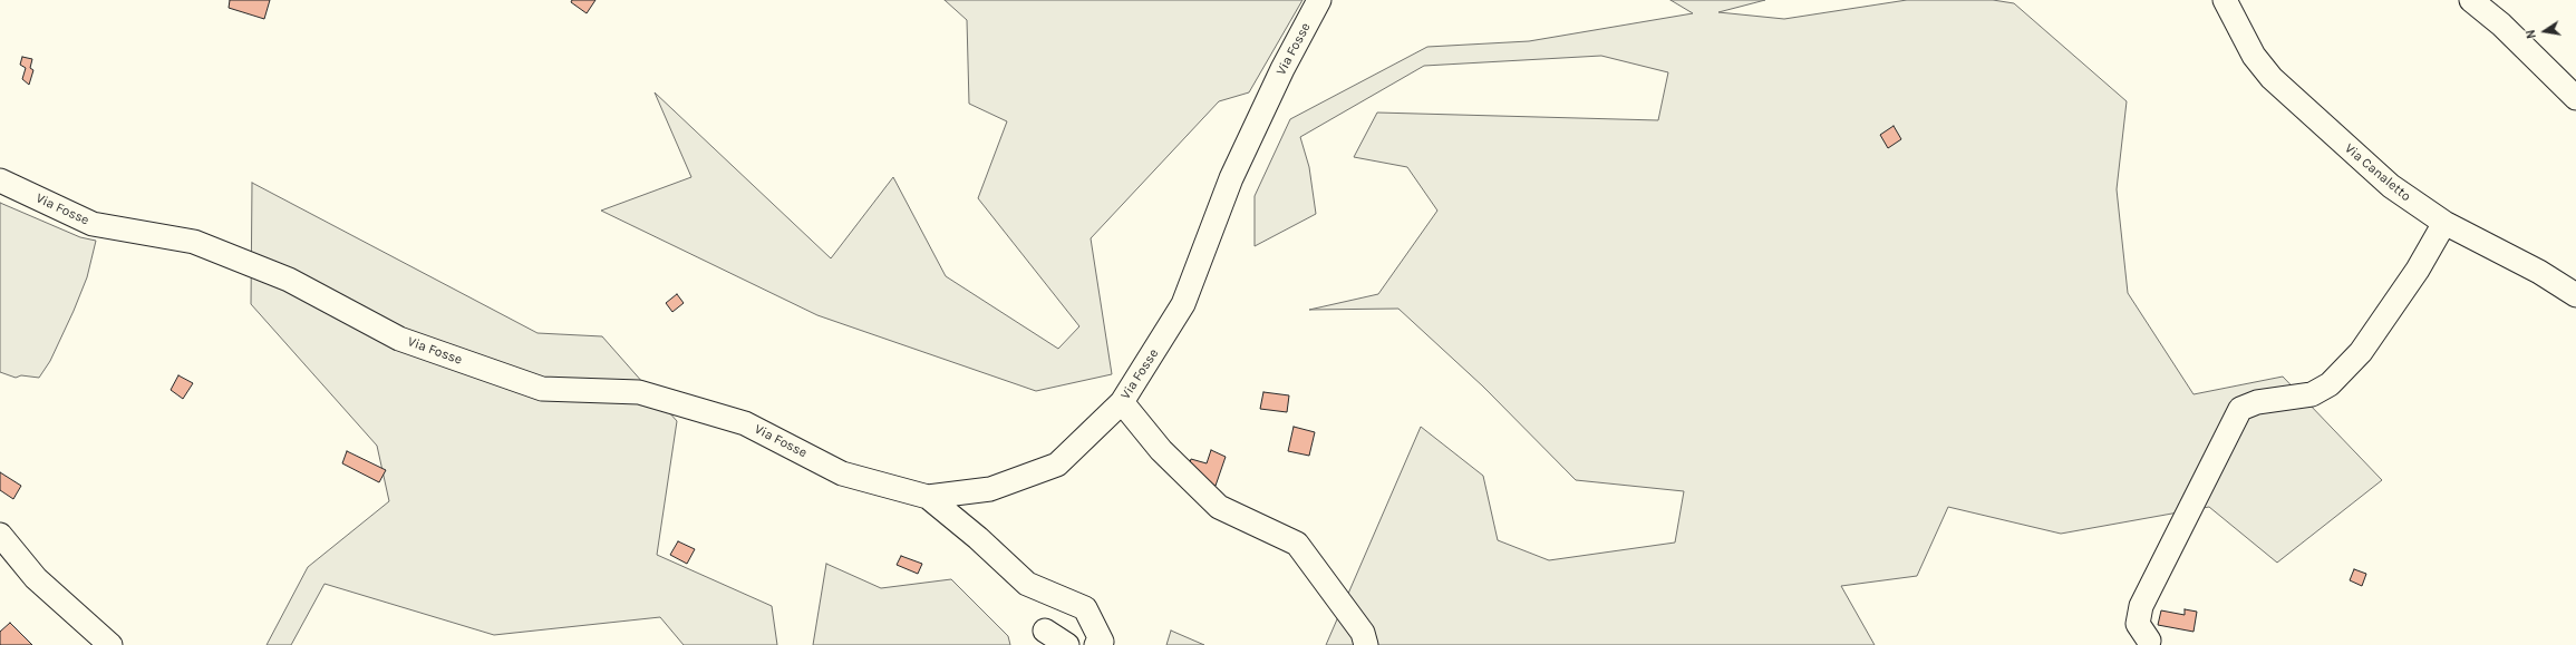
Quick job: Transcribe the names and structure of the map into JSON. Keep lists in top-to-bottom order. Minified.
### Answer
{"streets":{"street":["Via Fosse","Via Canaletto"]},"north":"left"}
